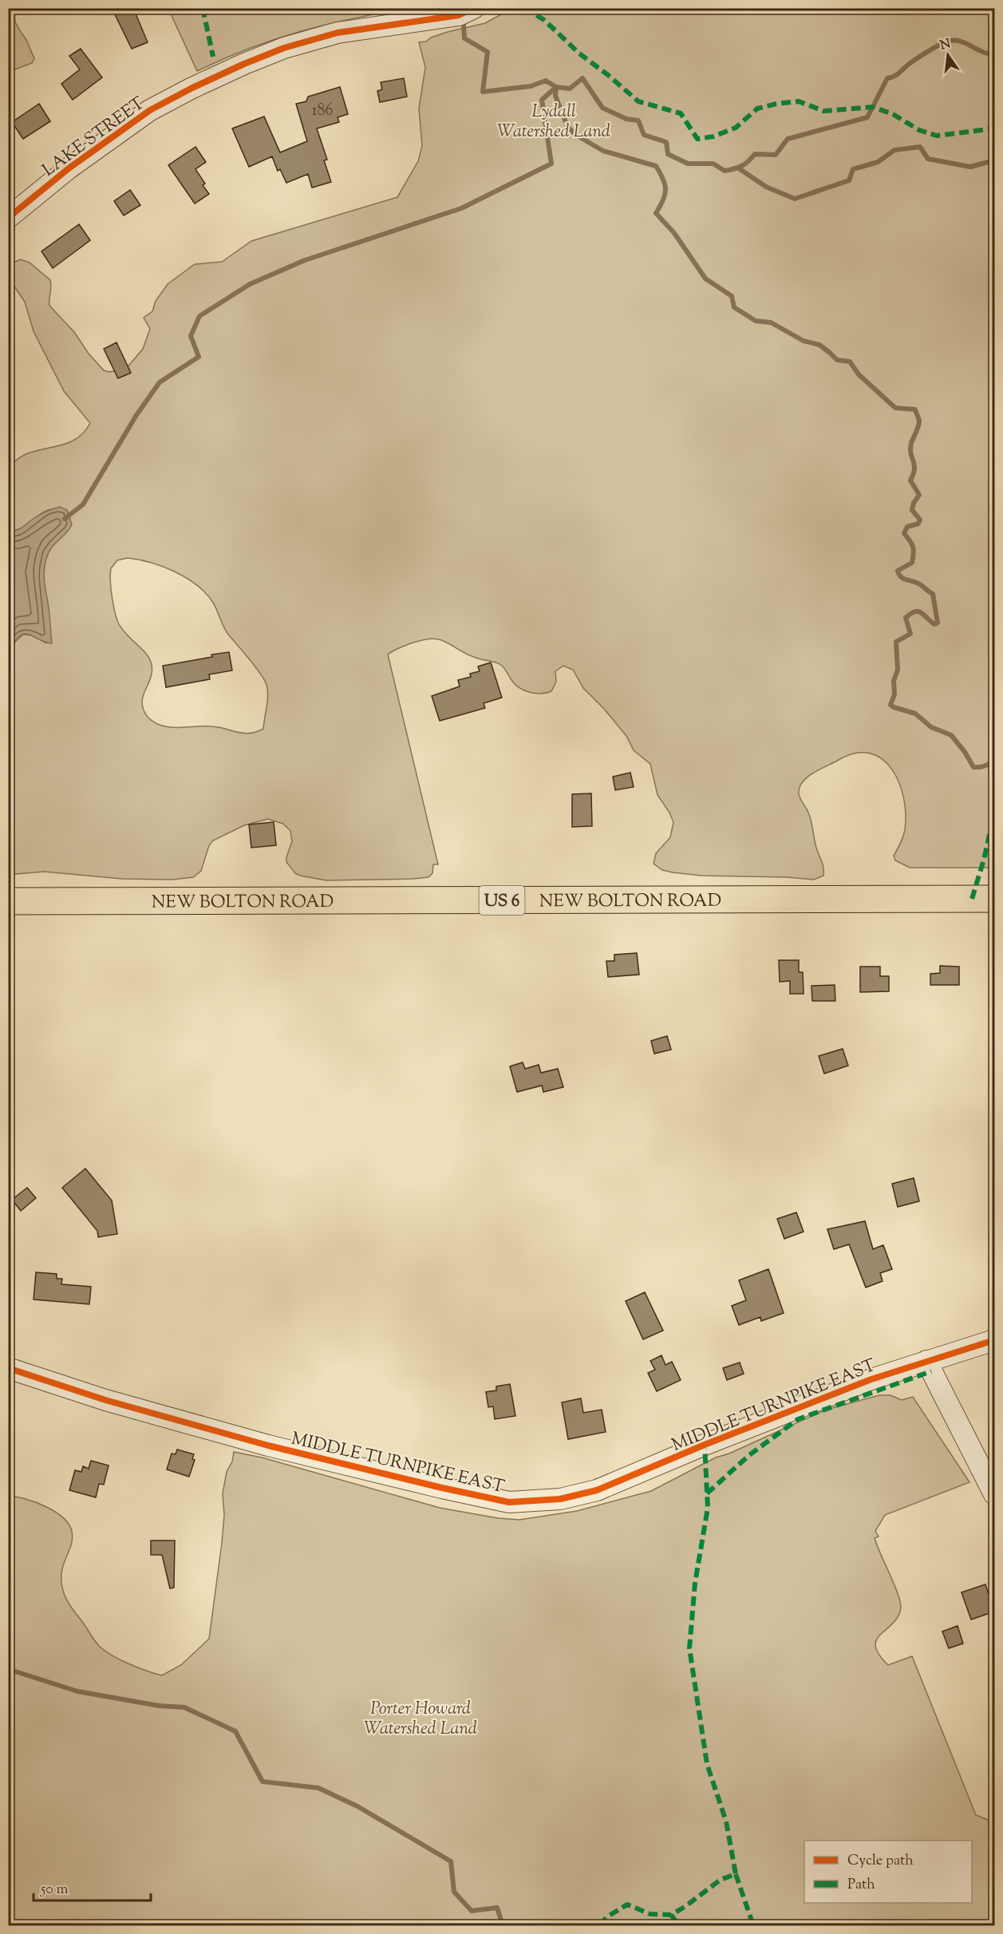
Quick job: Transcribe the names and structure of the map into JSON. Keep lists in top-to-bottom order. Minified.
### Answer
{"streets":{"main road":["NEW BOLTON ROAD","US 6"],"street":["LAKE STREET","MIDDLE TURNPIKE EAST"]},"parks":["Lydall Watershed Land","Porter Howard Watershed Land"],"house_numbers":["186"],"legend":["Cycle path","Path"],"scale_bar":"50 m","north":"top"}
